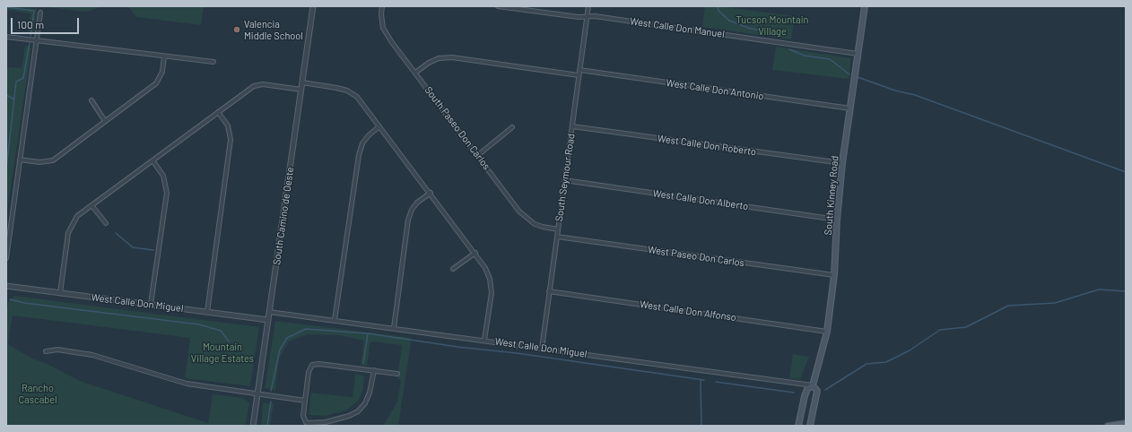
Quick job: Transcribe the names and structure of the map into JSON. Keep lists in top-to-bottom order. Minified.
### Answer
{"streets":{"main road":["South Kinney Road"],"street":["West Calle Don Manuel","West Calle Don Antonio","South Paseo Don Carlos","West Calle Don Roberto","South Seymour Road","West Calle Don Alberto","South Camino de Oeste","West Paseo Don Carlos","West Calle Don Miguel","West Calle Don Alfonso"]},"crossings":[["West Calle Don Manuel","South Seymour Road"],["West Calle Don Manuel","South Kinney Road"],["West Calle Don Antonio","South Seymour Road"],["West Calle Don Antonio","South Kinney Road"],["South Paseo Don Carlos","South Seymour Road"],["West Calle Don Roberto","South Seymour Road"],["West Calle Don Roberto","South Kinney Road"],["South Seymour Road","West Calle Don Alberto"],["South Seymour Road","West Paseo Don Carlos"],["South Seymour Road","West Calle Don Miguel"],["South Seymour Road","West Calle Don Alfonso"],["South Kinney Road","West Calle Don Alberto"],["South Kinney Road","West Paseo Don Carlos"],["South Kinney Road","West Calle Don Miguel"],["South Kinney Road","West Calle Don Alfonso"],["South Camino de Oeste","West Calle Don Miguel"]],"parks":["Tucson Mountain Village","Mountain Village Estates","Rancho Cascabel"],"places":["Valencia Middle School"],"scale_bar":"100 m"}
